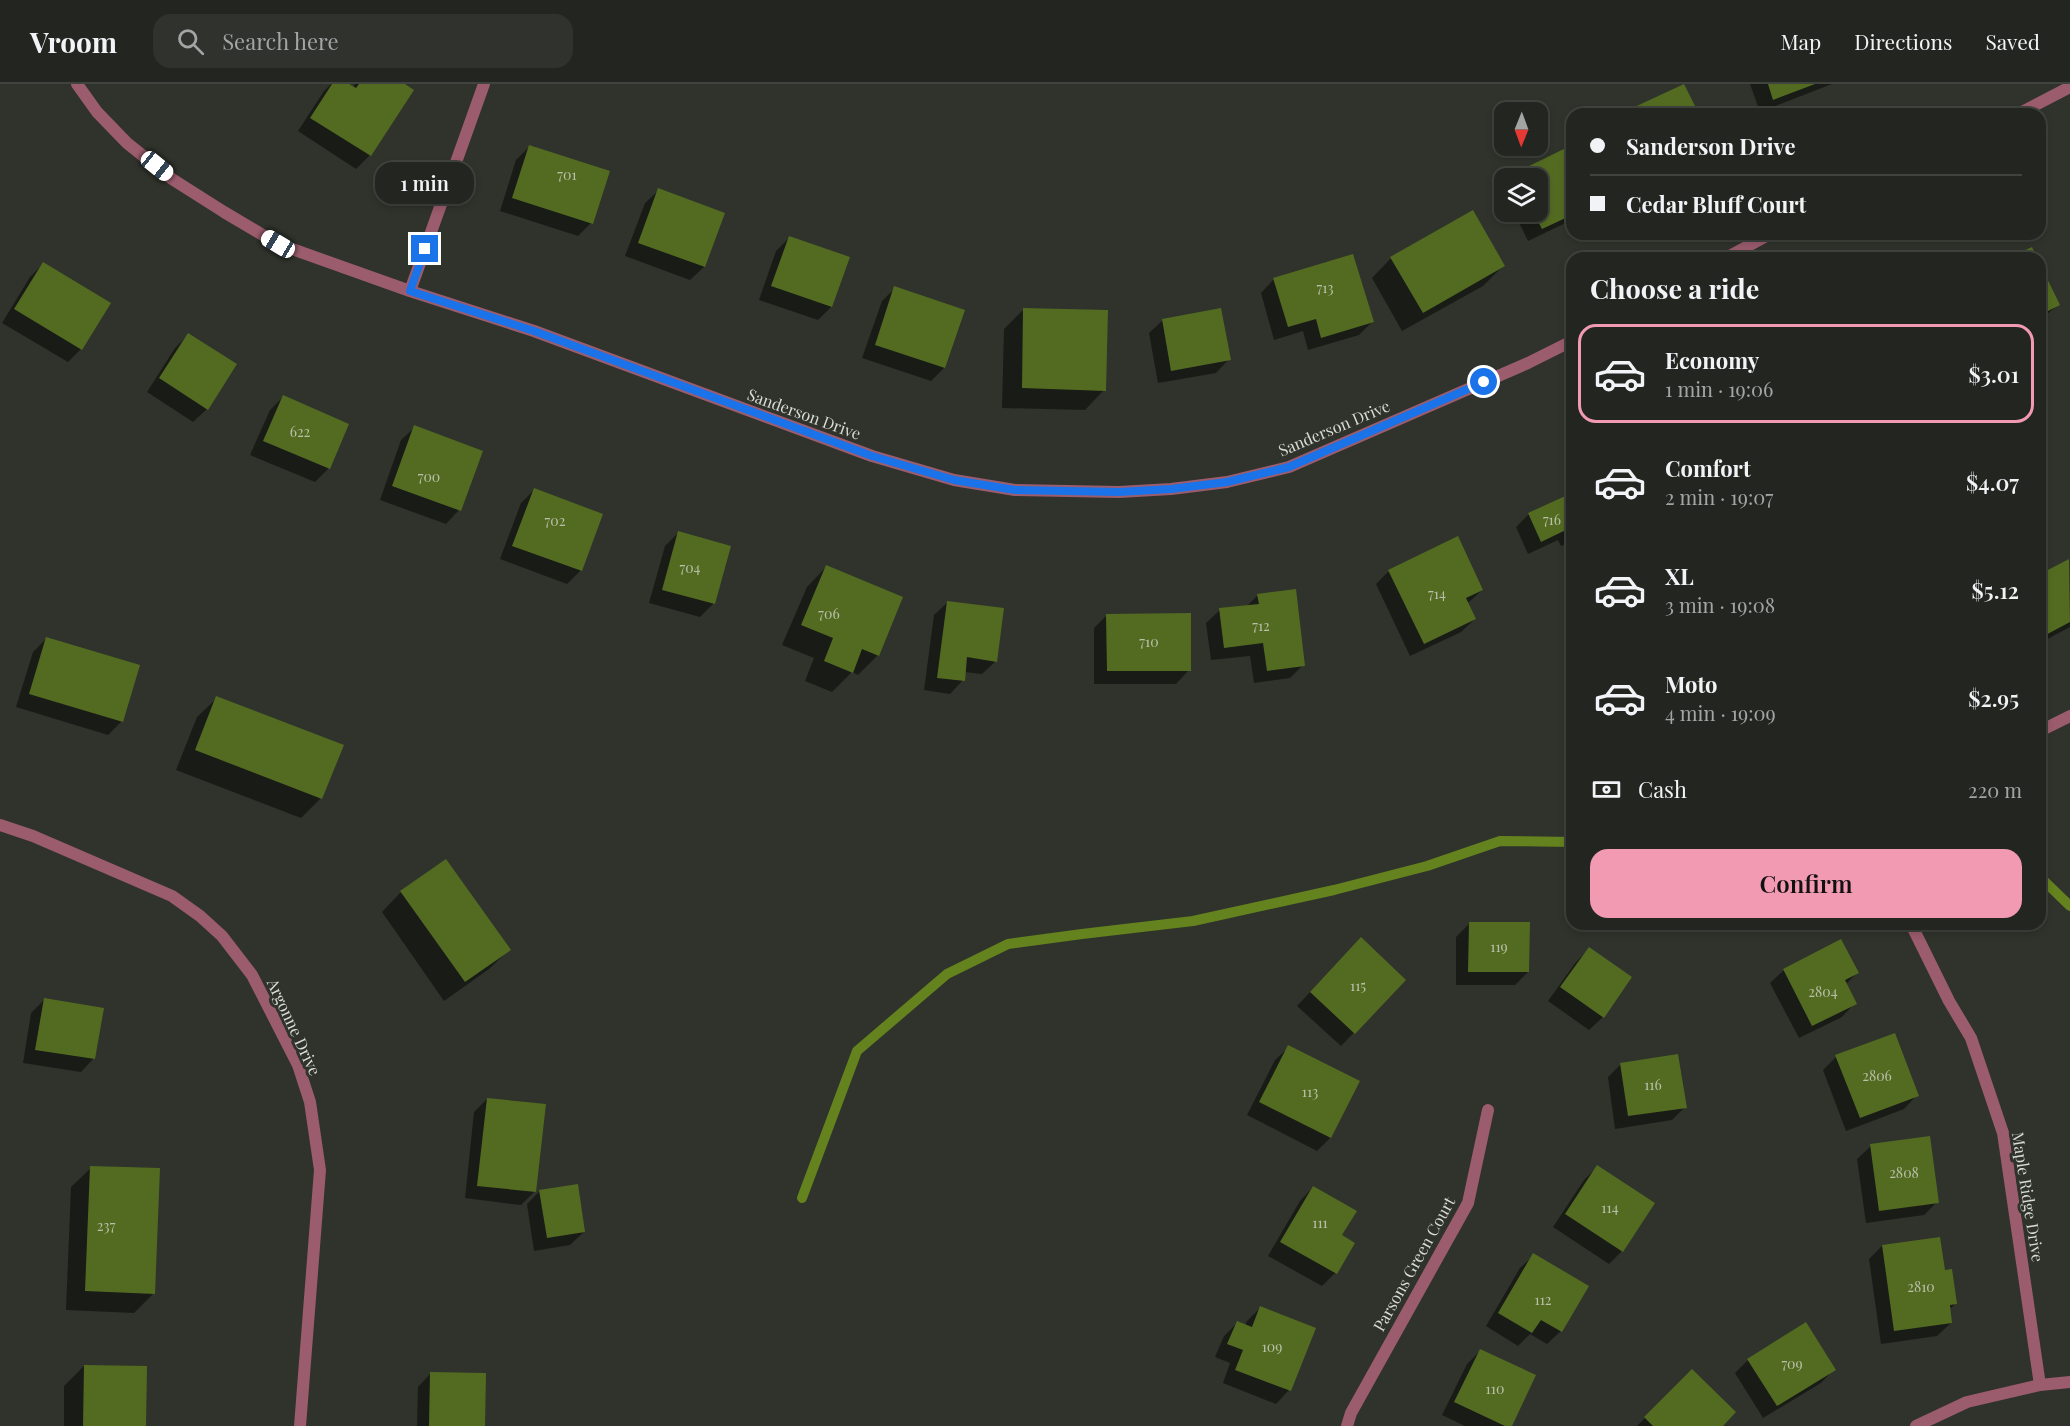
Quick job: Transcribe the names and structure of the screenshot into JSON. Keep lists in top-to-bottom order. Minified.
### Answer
{"streets":{"street":["Sanderson Drive","Argonne Drive","Maple Ridge Drive","Parsons Green Court"]},"house_numbers":["701","713","622","700","716","702","704","714","706","712","710","119","115","2804","2806","116","113","2808","114","111","237","2810","112","109","709","110"],"north":"bottom","page":{"header":"Vroom","search":"Search here","nav":["Map","Directions","Saved"],"banner":["Sanderson Drive","Cedar Bluff Court"],"bubble":"1 min","heading":"Choose a ride","list":[{"name":"Economy","note":"1 min · 19:06","value":"$3.01"},{"name":"Comfort","note":"2 min · 19:07","value":"$4.07"},{"name":"XL","note":"3 min · 19:08","value":"$5.12"},{"name":"Moto","note":"4 min · 19:09","value":"$2.95"}],"pay":["Cash","220 m"],"buttons":"Confirm"}}
